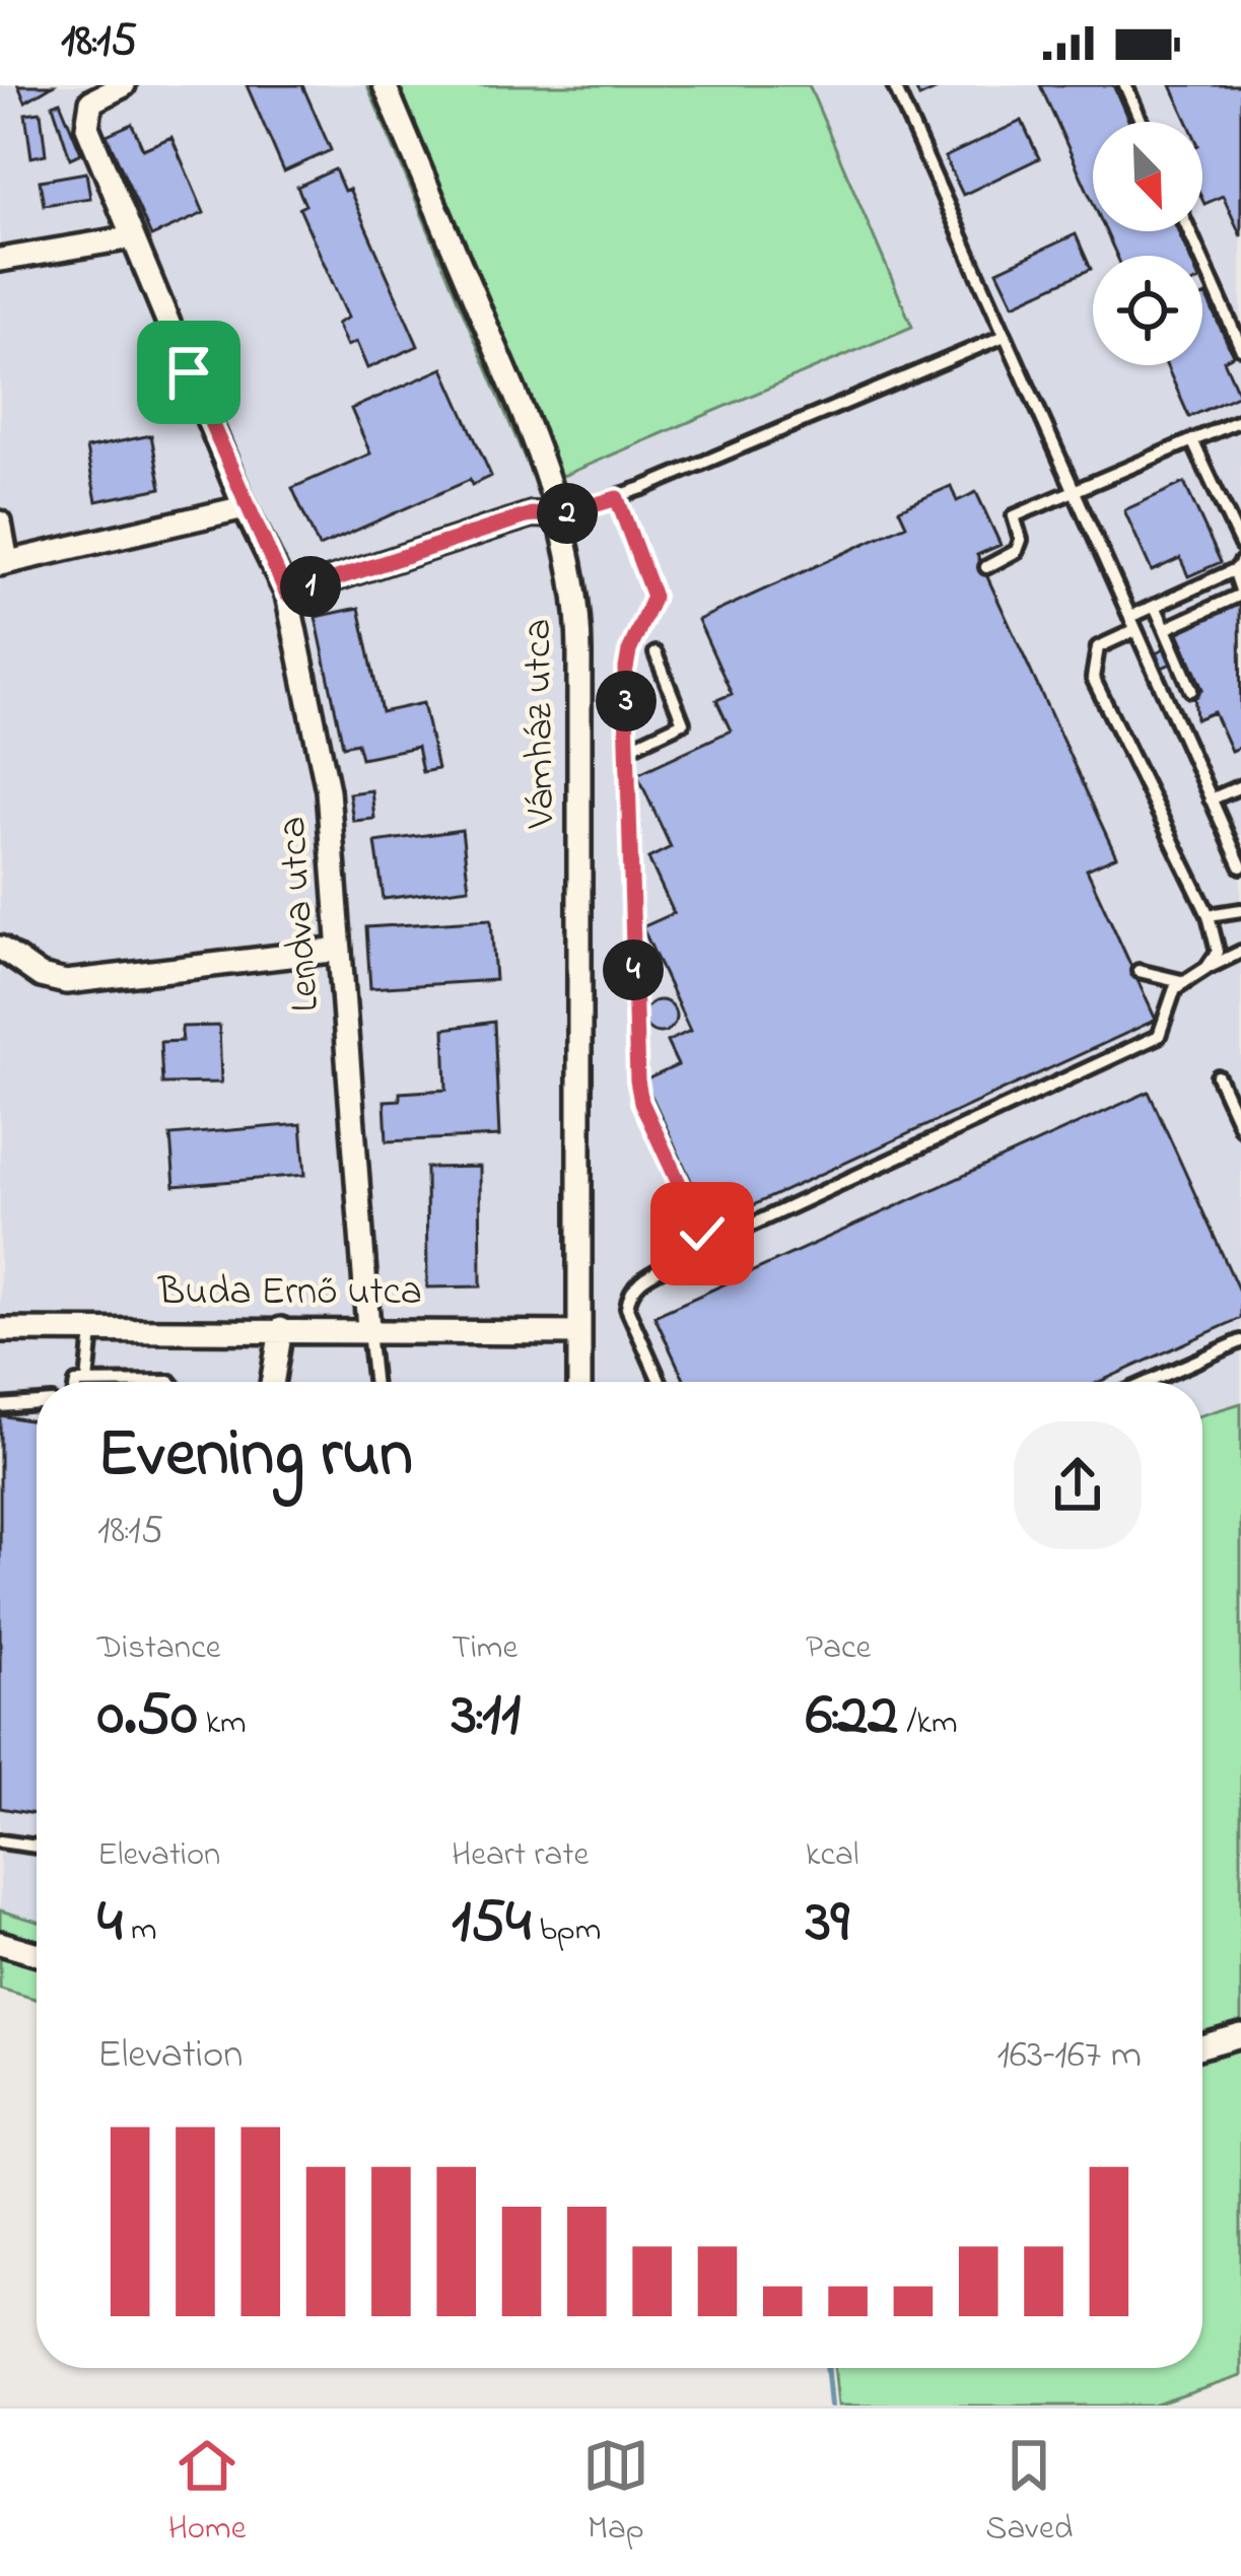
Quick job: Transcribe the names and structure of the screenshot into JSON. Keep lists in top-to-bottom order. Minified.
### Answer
{"streets":{"street":["Vámház utca","Lendva utca","Buda Ernő utca"]},"crossings":[["Vámház utca","Buda Ernő utca"],["Lendva utca","Buda Ernő utca"]],"north":"bottom right","page":{"status":"18:15","pins":["2","1","3","4"],"heading":["Evening run","18:15"],"stats":[["Distance","0.50 km"],["Time","3:11"],["Pace","6:22 /km"],["Elevation","4 m"],["Heart rate","154 bpm"],["kcal","39"]],"chart":["Elevation","163–167 m"],"tabs":["Home","Map","Saved"]}}
